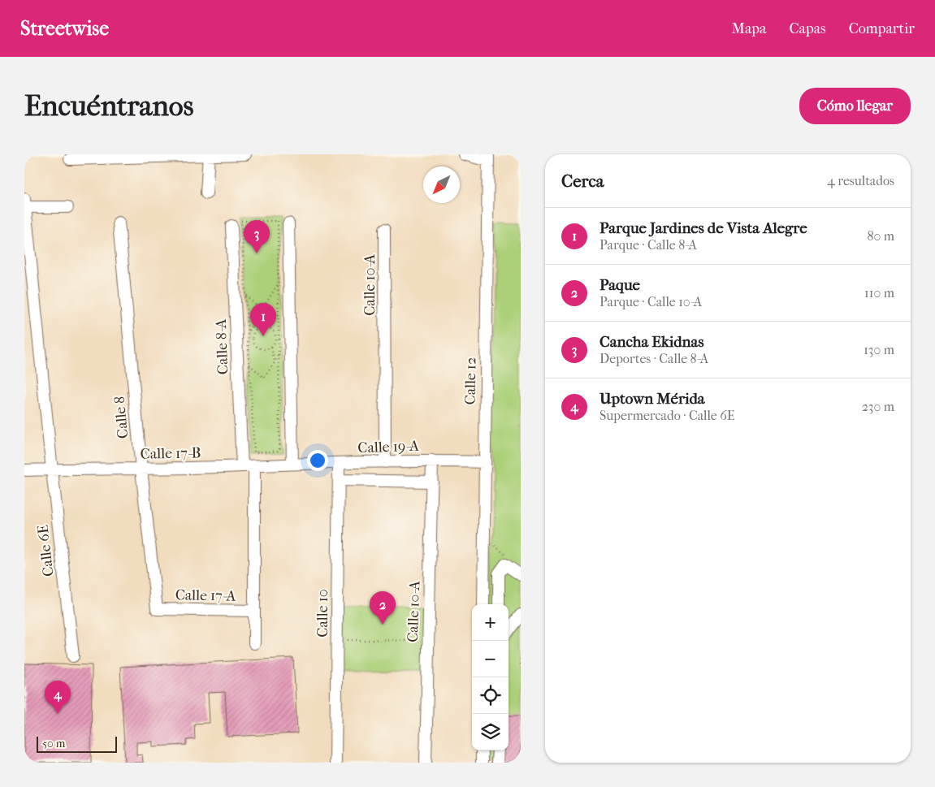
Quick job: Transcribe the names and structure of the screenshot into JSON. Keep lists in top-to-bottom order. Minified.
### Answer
{"streets":{"street":["Calle 10-A","Calle 8-A","Calle 12","Calle 8","Calle 19-A","Calle 17-B","Calle 6E","Calle 17-A","Calle 10"]},"crossings":[["Calle 10-A","Calle 19-A"],["Calle 8-A","Calle 17-B"],["Calle 12","Calle 19-A"],["Calle 8","Calle 17-B"],["Calle 8","Calle 17-A"],["Calle 19-A","Calle 17-B"],["Calle 19-A","Calle 10"],["Calle 17-B","Calle 6E"]],"scale_bar":"50 m","north":"bottom left","page":{"header":"Streetwise","nav":["Mapa","Capas","Compartir"],"buttons":"Cómo llegar","title":"Encuéntranos","heading":["Cerca","4 resultados"],"list":[{"mark":"1","name":"Parque Jardines de Vista Alegre","note":"Parque · Calle 8-A","value":"80 m"},{"mark":"2","name":"Paque","note":"Parque · Calle 10-A","value":"110 m"},{"mark":"3","name":"Cancha Ekidnas","note":"Deportes · Calle 8-A","value":"130 m"},{"mark":"4","name":"Uptown Mérida","note":"Supermercado · Calle 6E","value":"230 m"}],"pins":["3","1","2","4"],"map_buttons":["+","−"],"scale":"50 m"}}
